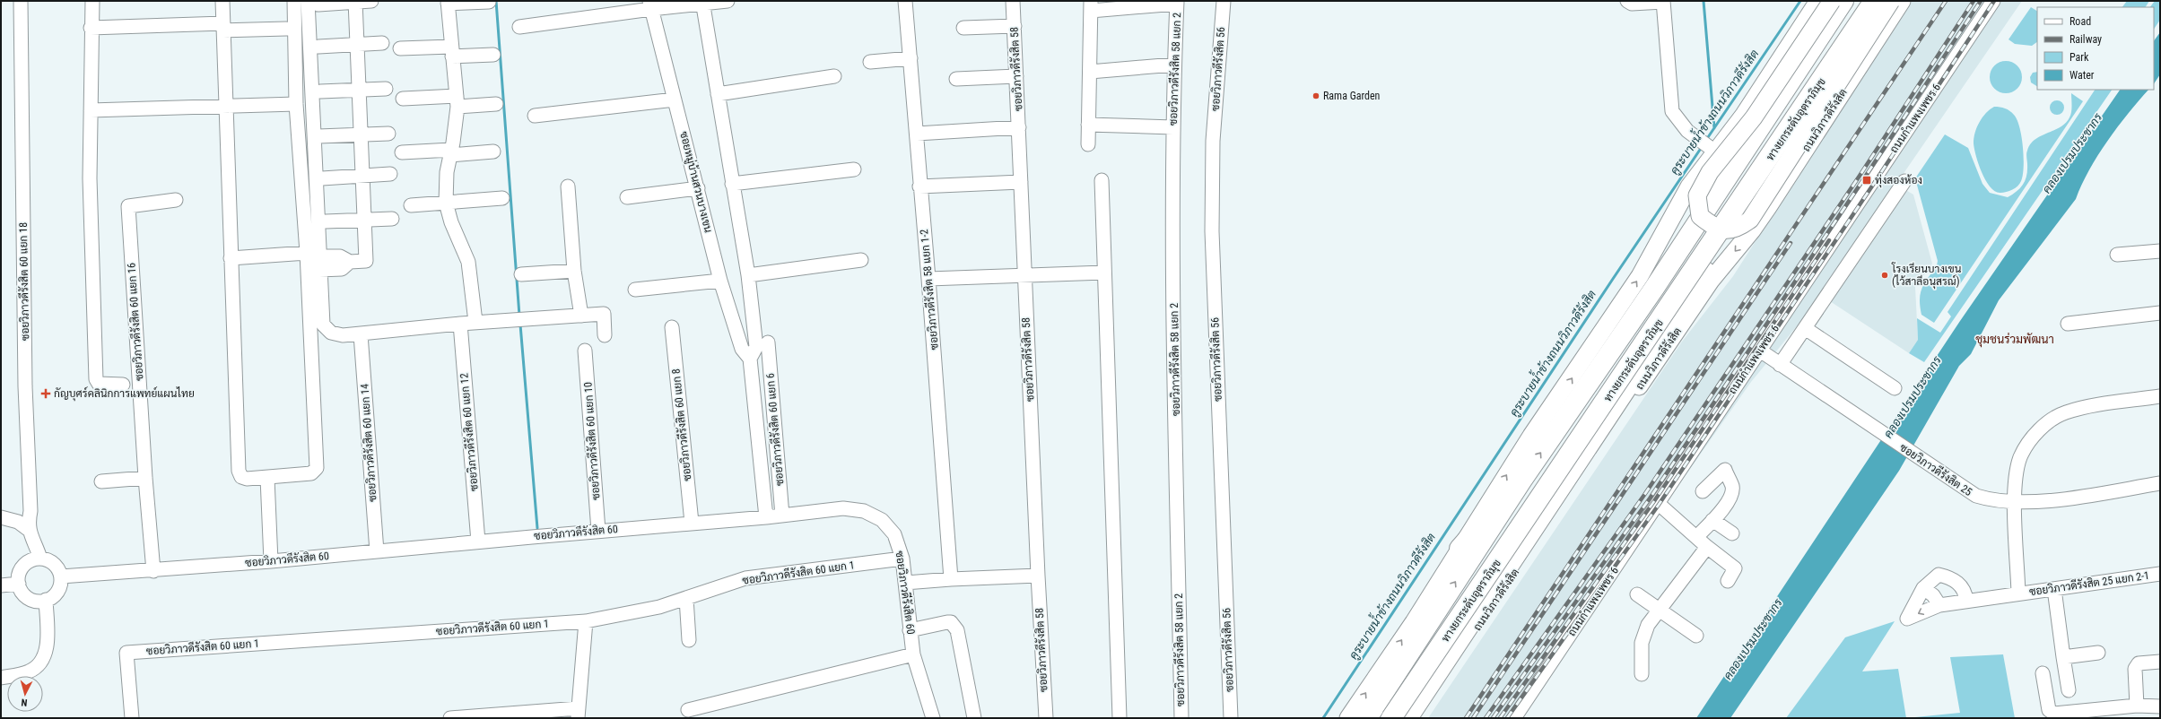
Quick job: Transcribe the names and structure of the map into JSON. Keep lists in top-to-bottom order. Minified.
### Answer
{"streets":{"highway":["ทางยกระดับอุตราภิมุข","ถนนวิภาวดีรังสิต"],"street":["ซอยวิภาวดีรังสิต 58","ซอยวิภาวดีรังสิต 58 แยก 2","ซอยวิภาวดีรังสิต 56","ถนนกำแพงเพชร 6","ซอยหมู่บ้านสวนบางเขน","ซอยวิภาวดีรังสิต 60 แยก 18","ซอยวิภาวดีรังสิต 58 แยก 1-2","ซอยวิภาวดีรังสิต 60 แยก 16","ซอยวิภาวดีรังสิต 60 แยก 8","ซอยวิภาวดีรังสิต 60 แยก 6","ซอยวิภาวดีรังสิต 60 แยก 12","ซอยวิภาวดีรังสิต 60 แยก 10","ซอยวิภาวดีรังสิต 60 แยก 14","ซอยวิภาวดีรังสิต 25","ซอยวิภาวดีรังสิต 60","ซอยวิภาวดีรังสิต 60 แยก 1","ซอยวิภาวดีรังสิต 25 แยก 2-1"]},"crossings":[["ถนนกำแพงเพชร 6","ซอยวิภาวดีรังสิต 25"],["ซอยหมู่บ้านสวนบางเขน","ซอยวิภาวดีรังสิต 60"],["ซอยวิภาวดีรังสิต 60 แยก 16","ซอยวิภาวดีรังสิต 60"],["ซอยวิภาวดีรังสิต 60 แยก 8","ซอยวิภาวดีรังสิต 60"],["ซอยวิภาวดีรังสิต 60 แยก 6","ซอยวิภาวดีรังสิต 60"],["ซอยวิภาวดีรังสิต 60 แยก 12","ซอยวิภาวดีรังสิต 60"],["ซอยวิภาวดีรังสิต 60 แยก 10","ซอยวิภาวดีรังสิต 60"],["ซอยวิภาวดีรังสิต 60 แยก 14","ซอยวิภาวดีรังสิต 60"],["ซอยวิภาวดีรังสิต 60","ซอยวิภาวดีรังสิต 60 แยก 1"]],"districts":["ชุมชนร่วมพัฒนา"],"water":["คูระบายน้ำข้างถนนวิภาวดีรังสิต","คลองเปรมประชากร"],"places":{"other":["Rama Garden","โรงเรียนบางเขน (ไว้สาลีอนุสรณ์)"],"transit":["ทุ่งสองห้อง"],"health":["กัญบุศร์คลินิกการแพทย์แผนไทย"]},"legend":["Road","Railway","Park","Water"],"north":"bottom"}
